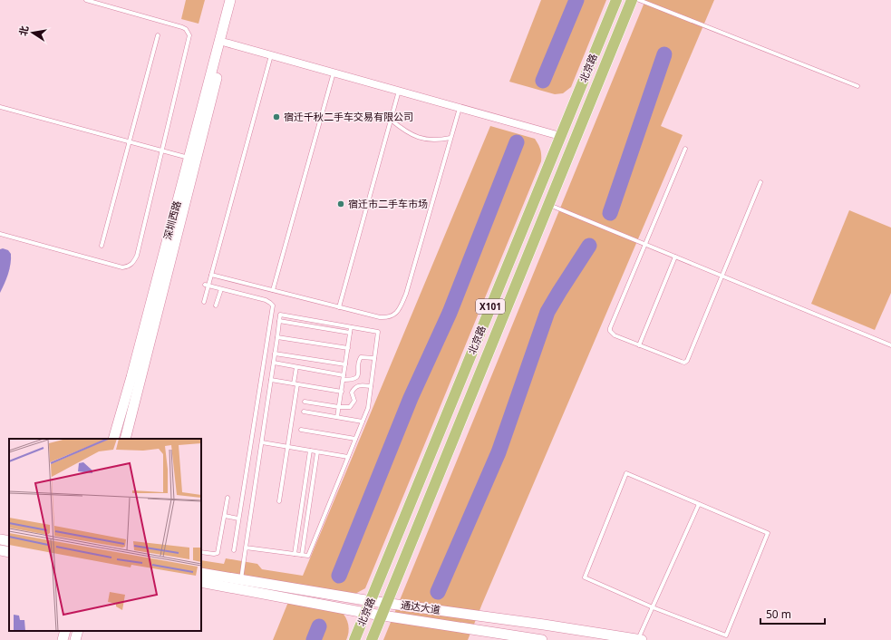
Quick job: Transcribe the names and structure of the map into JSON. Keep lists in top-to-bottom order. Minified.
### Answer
{"streets":{"main road":["北京路","X101"],"street":["深圳西路","通达大道"]},"crossings":[["北京路","通达大道"]],"places":["宿迁千秋二手车交易有限公司","宿迁市二手车市场"],"scale_bar":"50 m","north":"left"}
